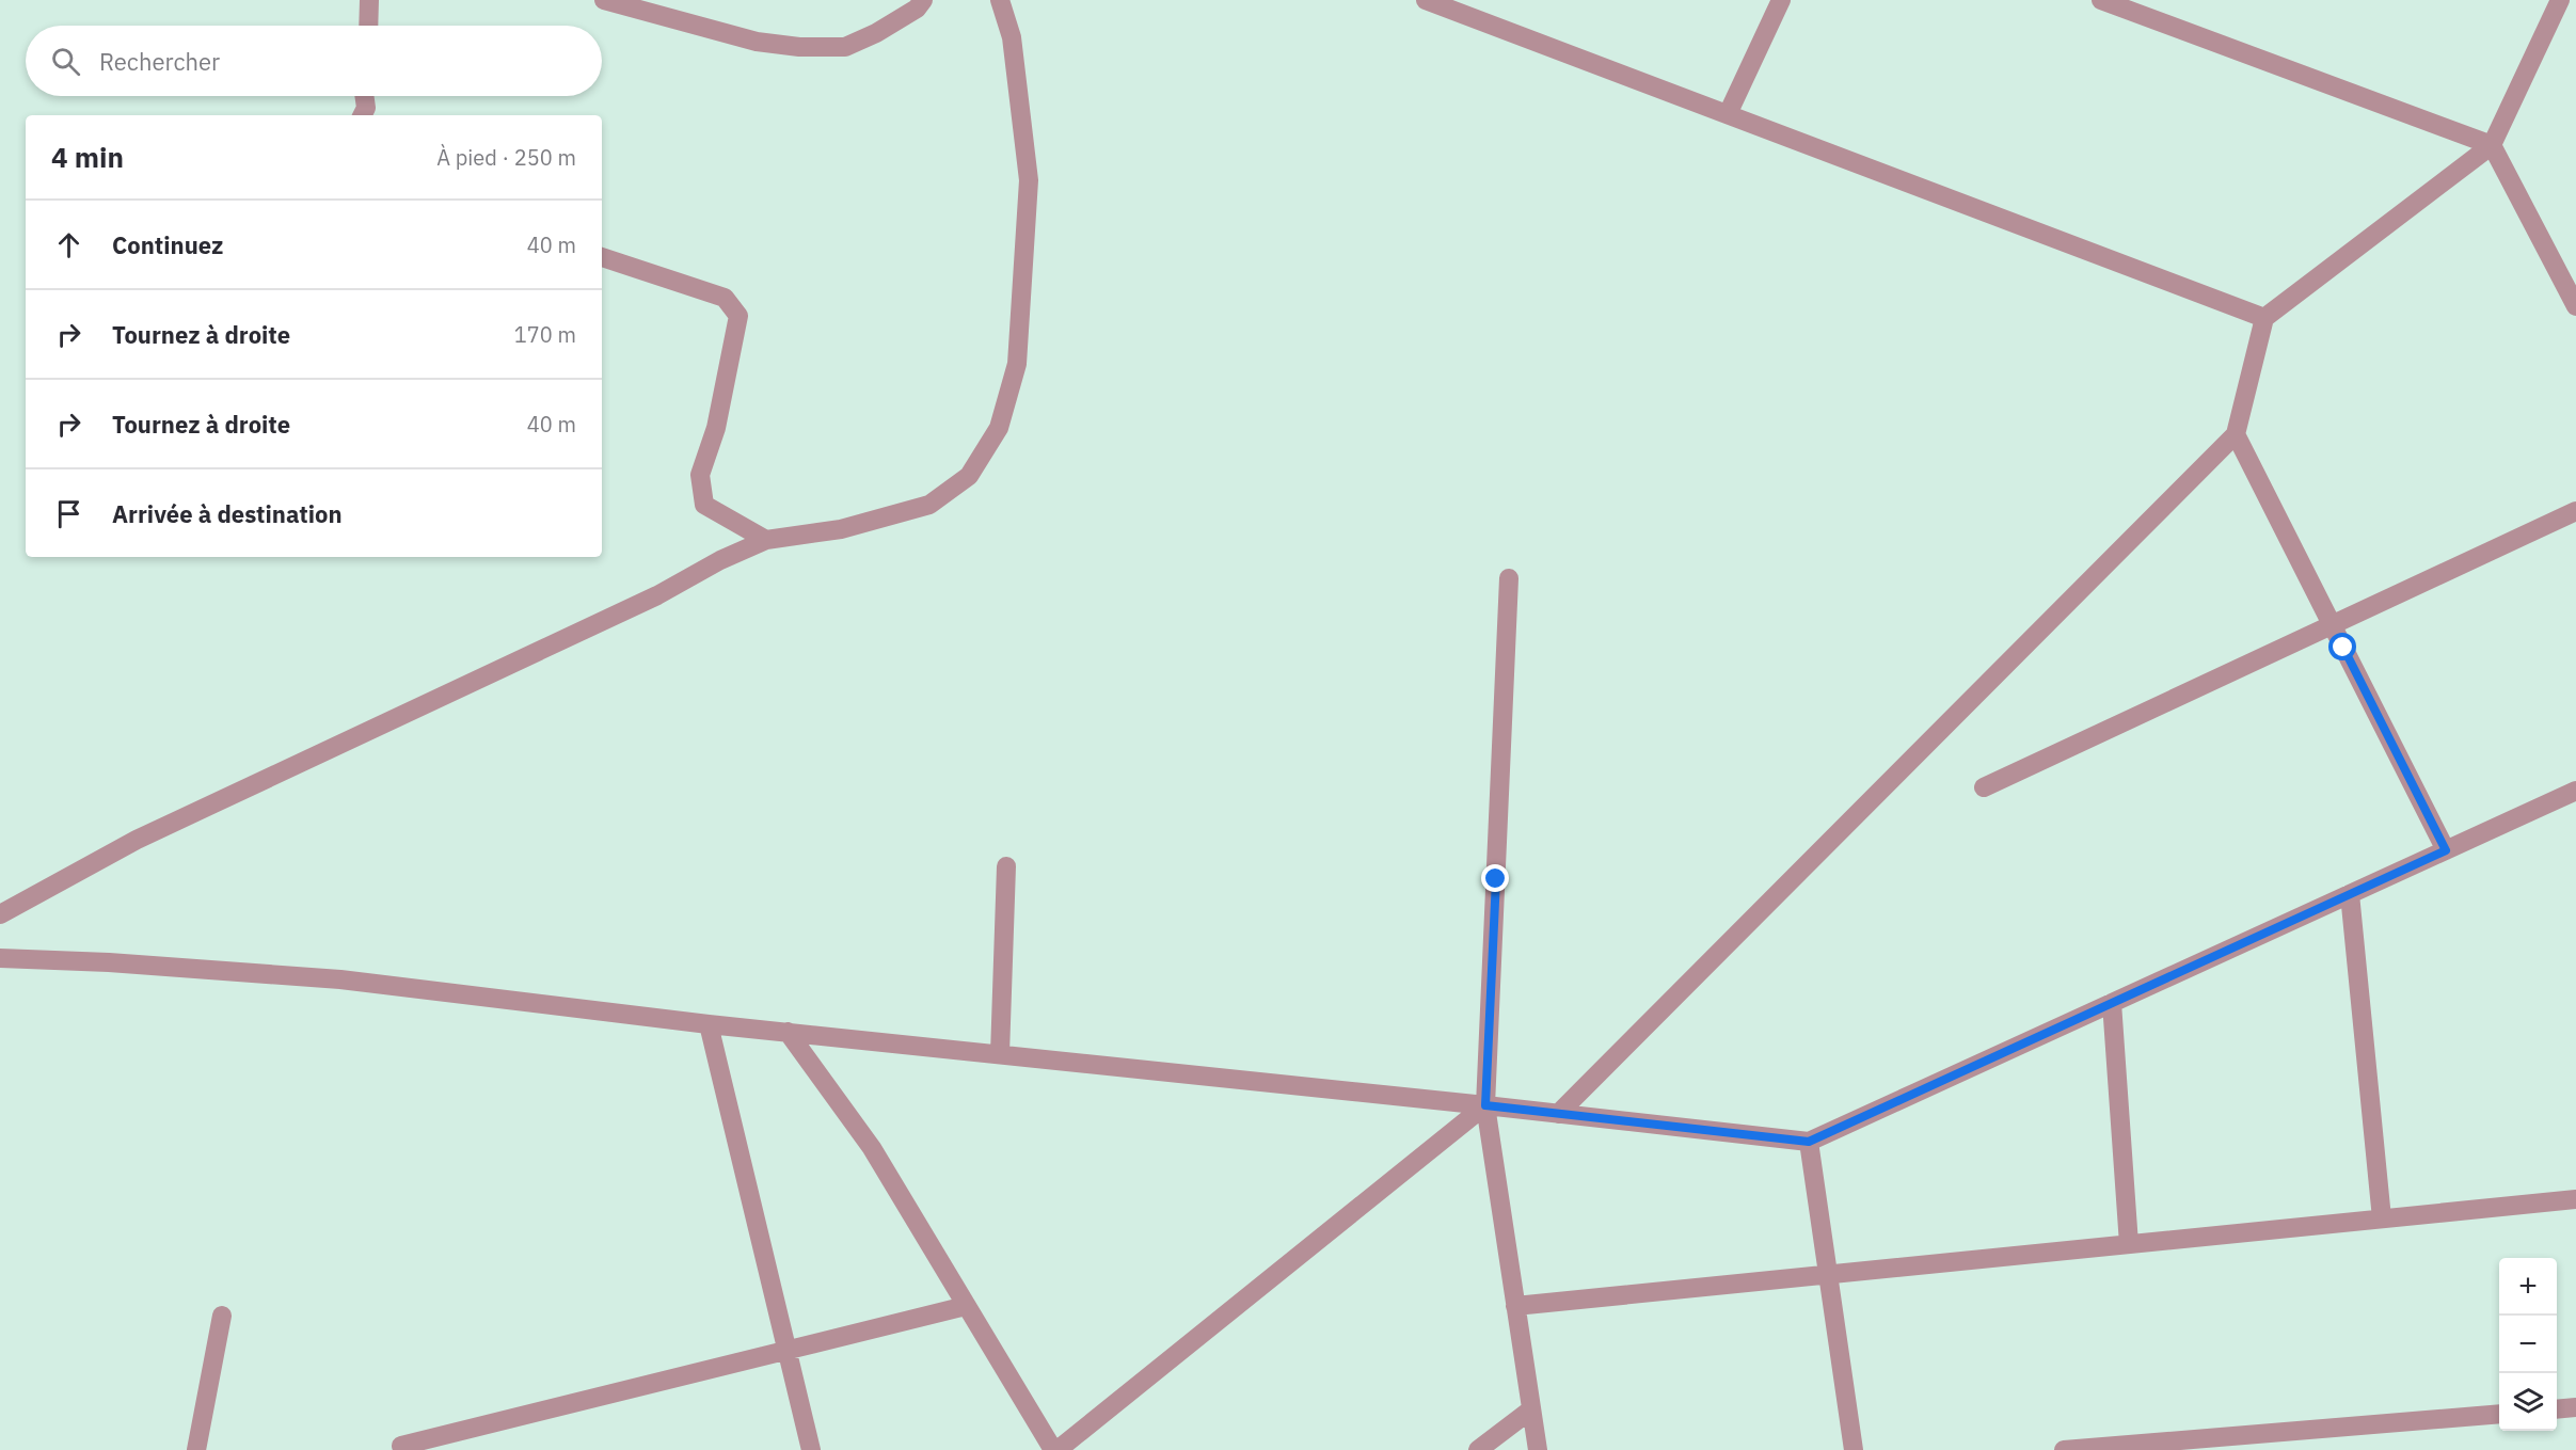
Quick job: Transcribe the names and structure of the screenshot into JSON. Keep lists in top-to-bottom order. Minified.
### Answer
{"page":{"search":"Rechercher","heading":["4 min","À pied · 250 m"],"list":[["Continuez","40 m"],["Tournez à droite","170 m"],["Tournez à droite","40 m"],"Arrivée à destination"],"map_buttons":["+","−"]}}
